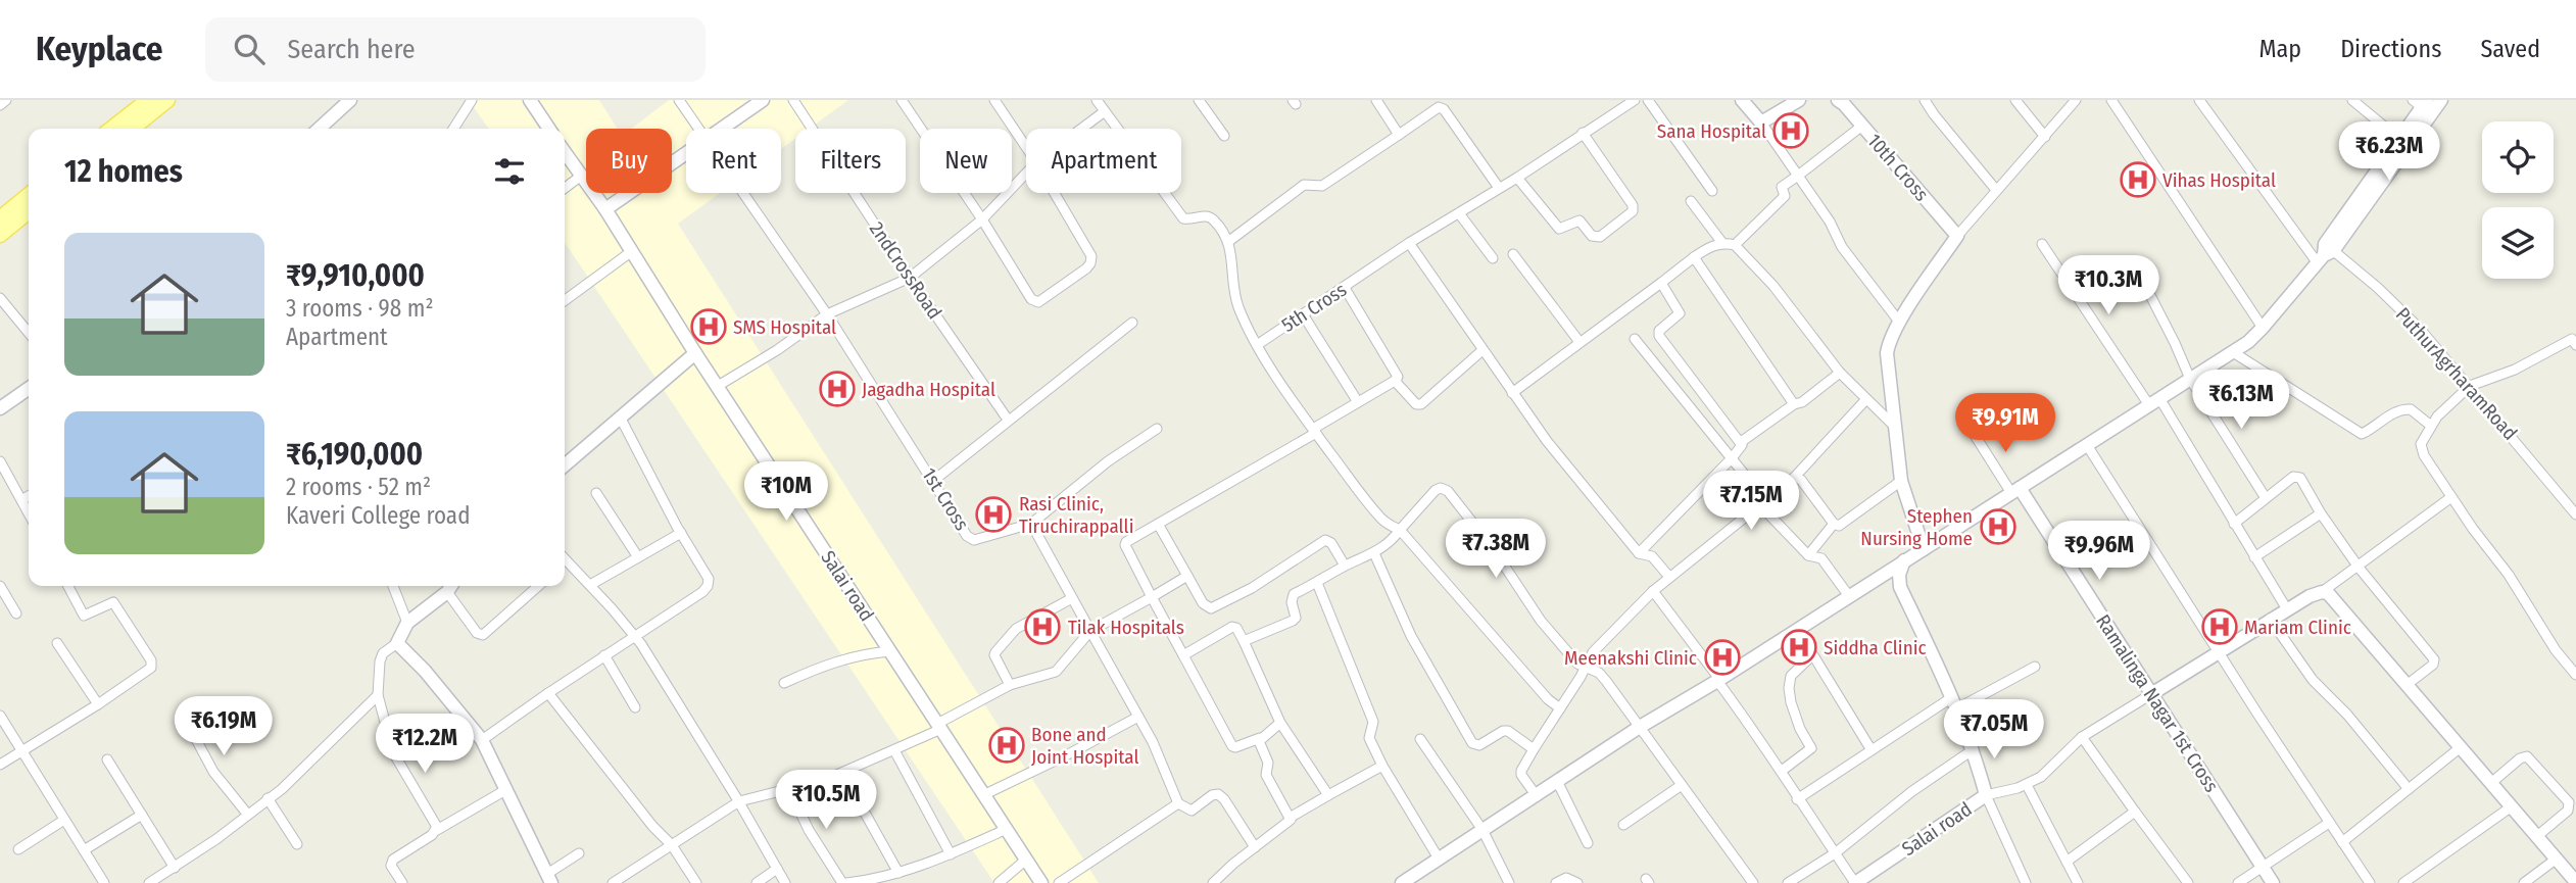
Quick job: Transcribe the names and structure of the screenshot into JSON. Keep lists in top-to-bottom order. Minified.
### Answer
{"streets":{"street":["10th Cross","2ndCrossRoad","5th Cross","PuthurAgrharamRoad","1st Cross","Salai road","Ramalinga Nagar 1st Cross"]},"places":{"hospital":["Sana Hospital","Vihas Hospital","SMS Hospital","Jagadha Hospital","Rasi Clinic, Tiruchirappalli","Stephen Nursing Home","Tilak Hospitals","Mariam Clinic","Siddha Clinic","Meenakshi Clinic","Bone and Joint Hospital"]},"page":{"header":"Keyplace","search":"Search here","nav":["Map","Directions","Saved"],"price":["₹6.23M","₹10.3M","₹6.13M","₹9.91M","₹10M","₹7.15M","₹7.38M","₹9.96M","₹6.19M","₹7.05M","₹12.2M","₹10.5M"],"chip":["Buy","Rent","Filters","New","Apartment"],"heading":"12 homes","list":[{"name":"₹9,910,000","note":"3 rooms · 98 m² · Apartment"},{"name":"₹6,190,000","note":"2 rooms · 52 m² · Kaveri College road"}]}}
